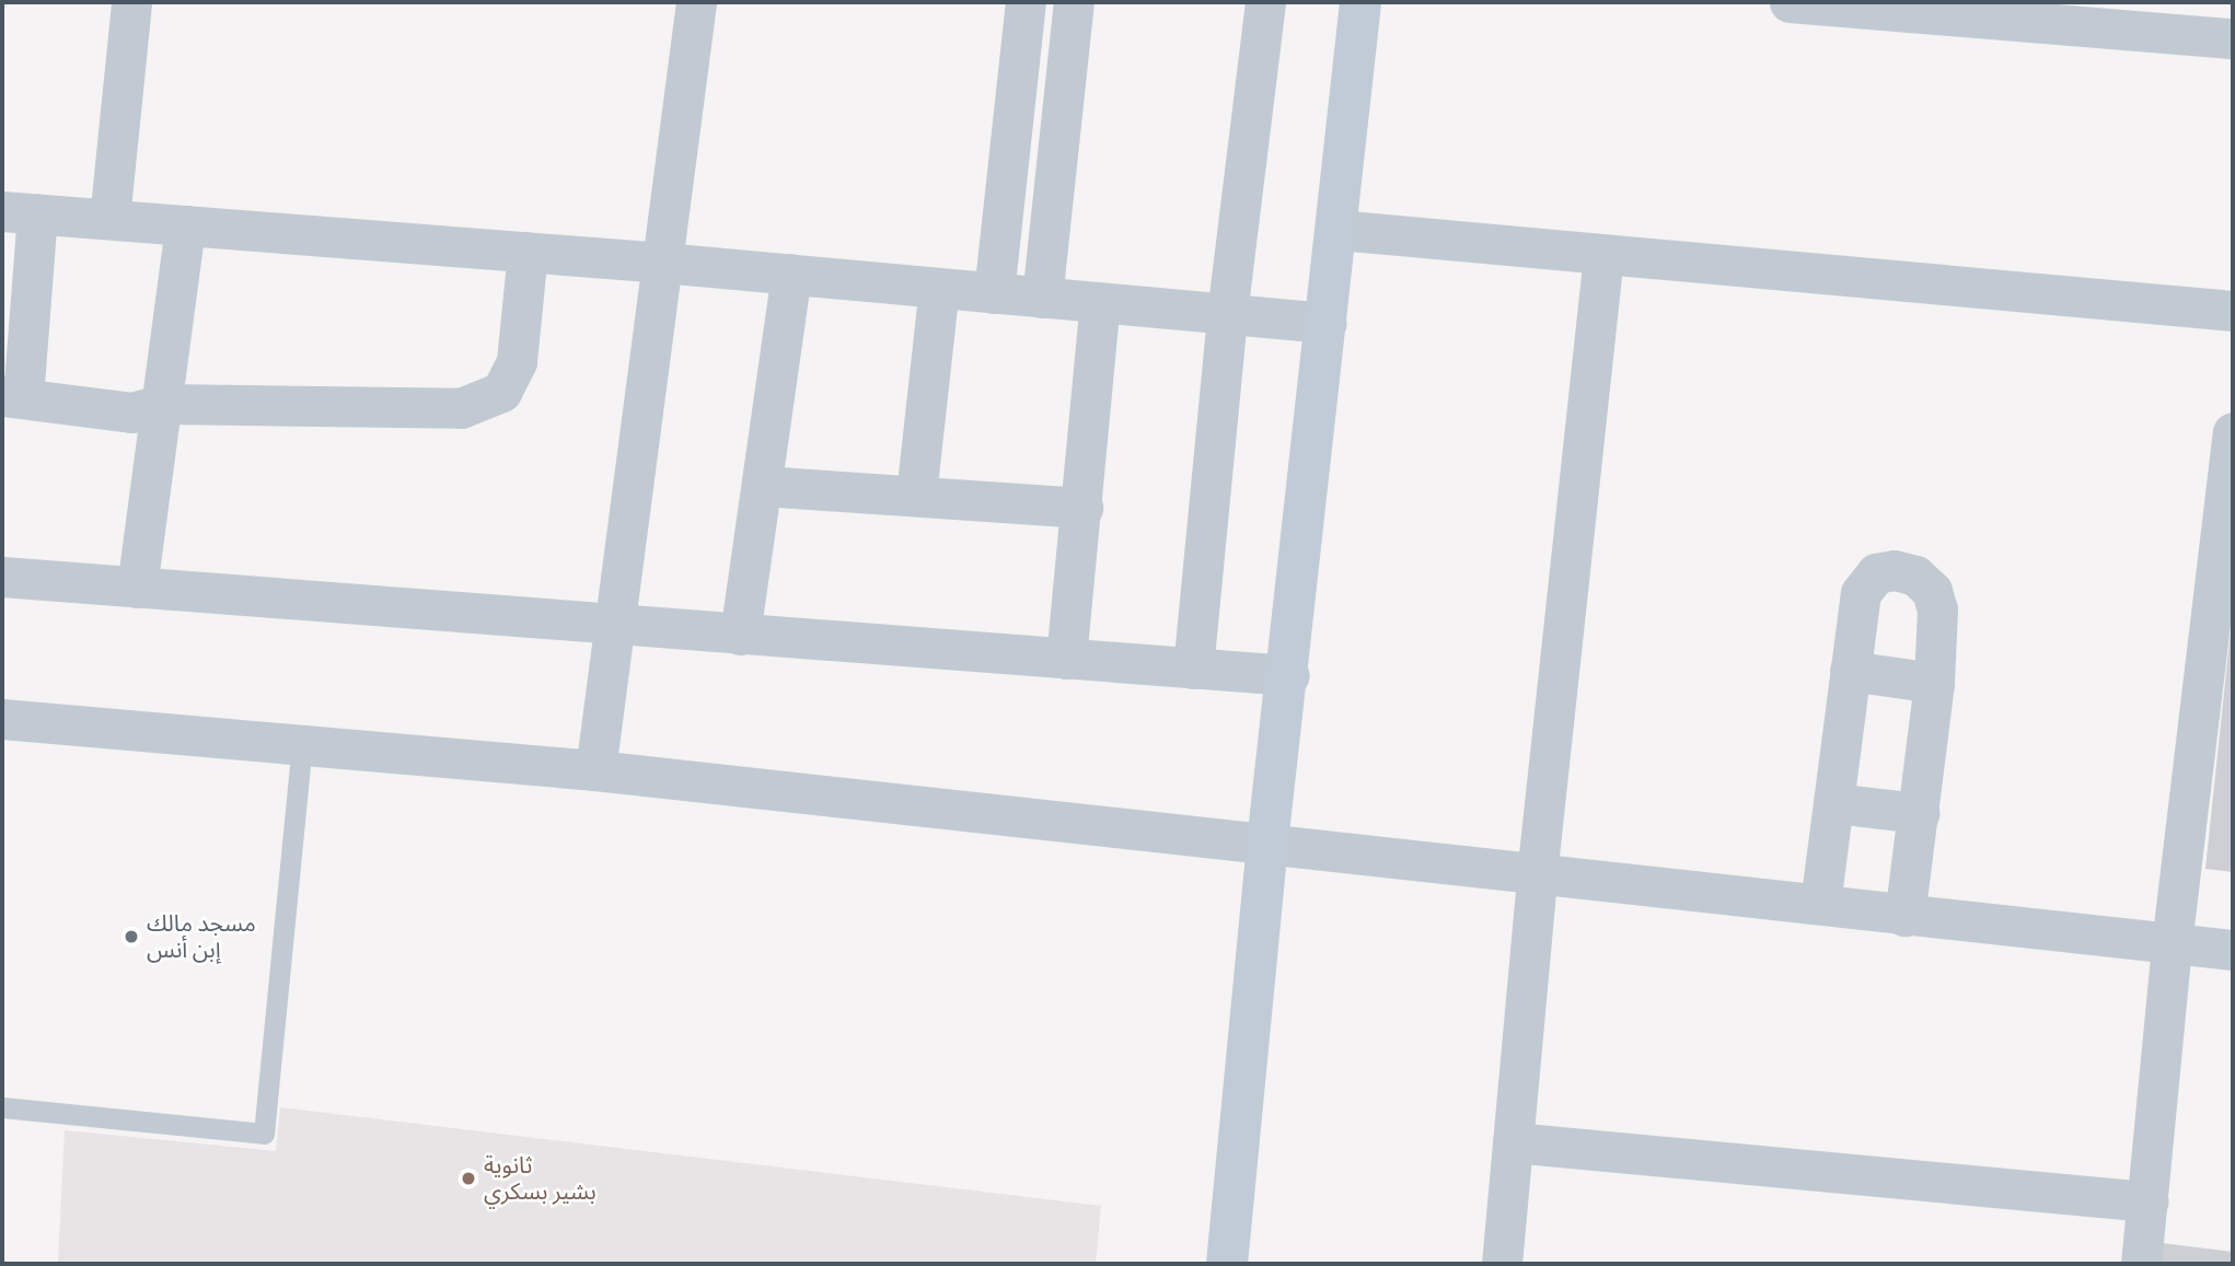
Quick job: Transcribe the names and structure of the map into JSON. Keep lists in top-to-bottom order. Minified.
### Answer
{"places":["مسجد مالك إبن أنس","ثانوية بشير بسكري"]}
